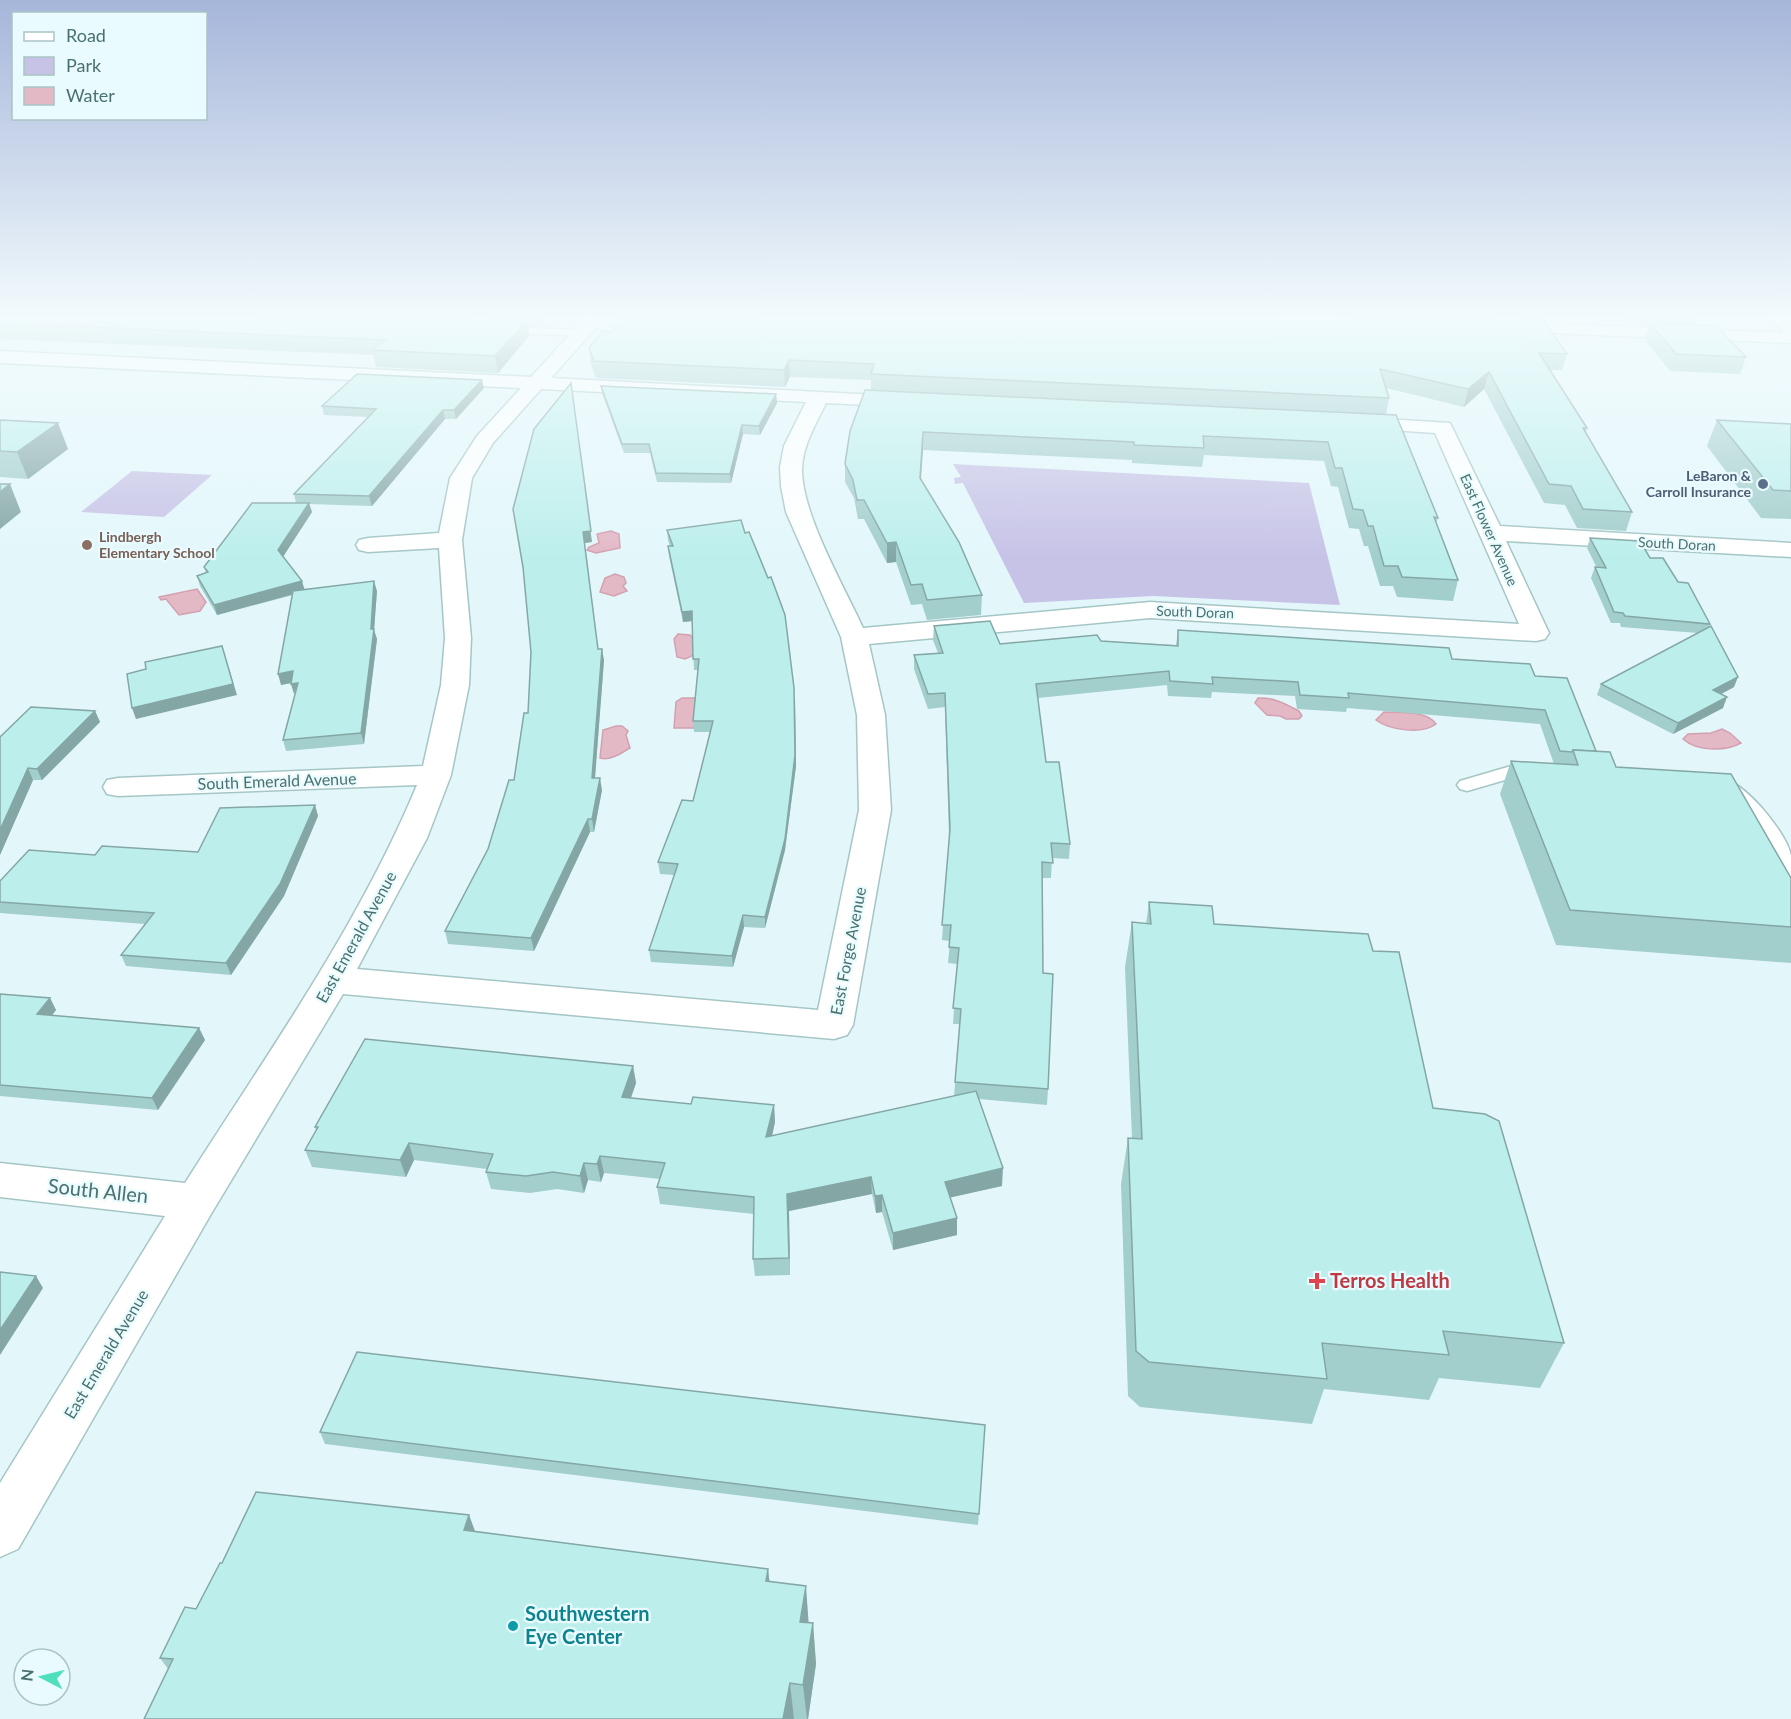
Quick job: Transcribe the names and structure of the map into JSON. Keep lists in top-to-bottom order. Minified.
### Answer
{"streets":{"street":["East Flower Avenue","South Doran","South Emerald Avenue","East Emerald Avenue","East Forge Avenue","South Allen"]},"crossings":[["East Flower Avenue","South Doran"],["South Doran","East Forge Avenue"],["South Emerald Avenue","East Emerald Avenue"],["East Emerald Avenue","East Forge Avenue"],["East Emerald Avenue","South Allen"]],"places":{"other":["LeBaron & Carroll Insurance","Lindbergh Elementary School","Southwestern Eye Center"],"health":["Terros Health"]},"legend":["Road","Park","Water"],"north":"left"}
